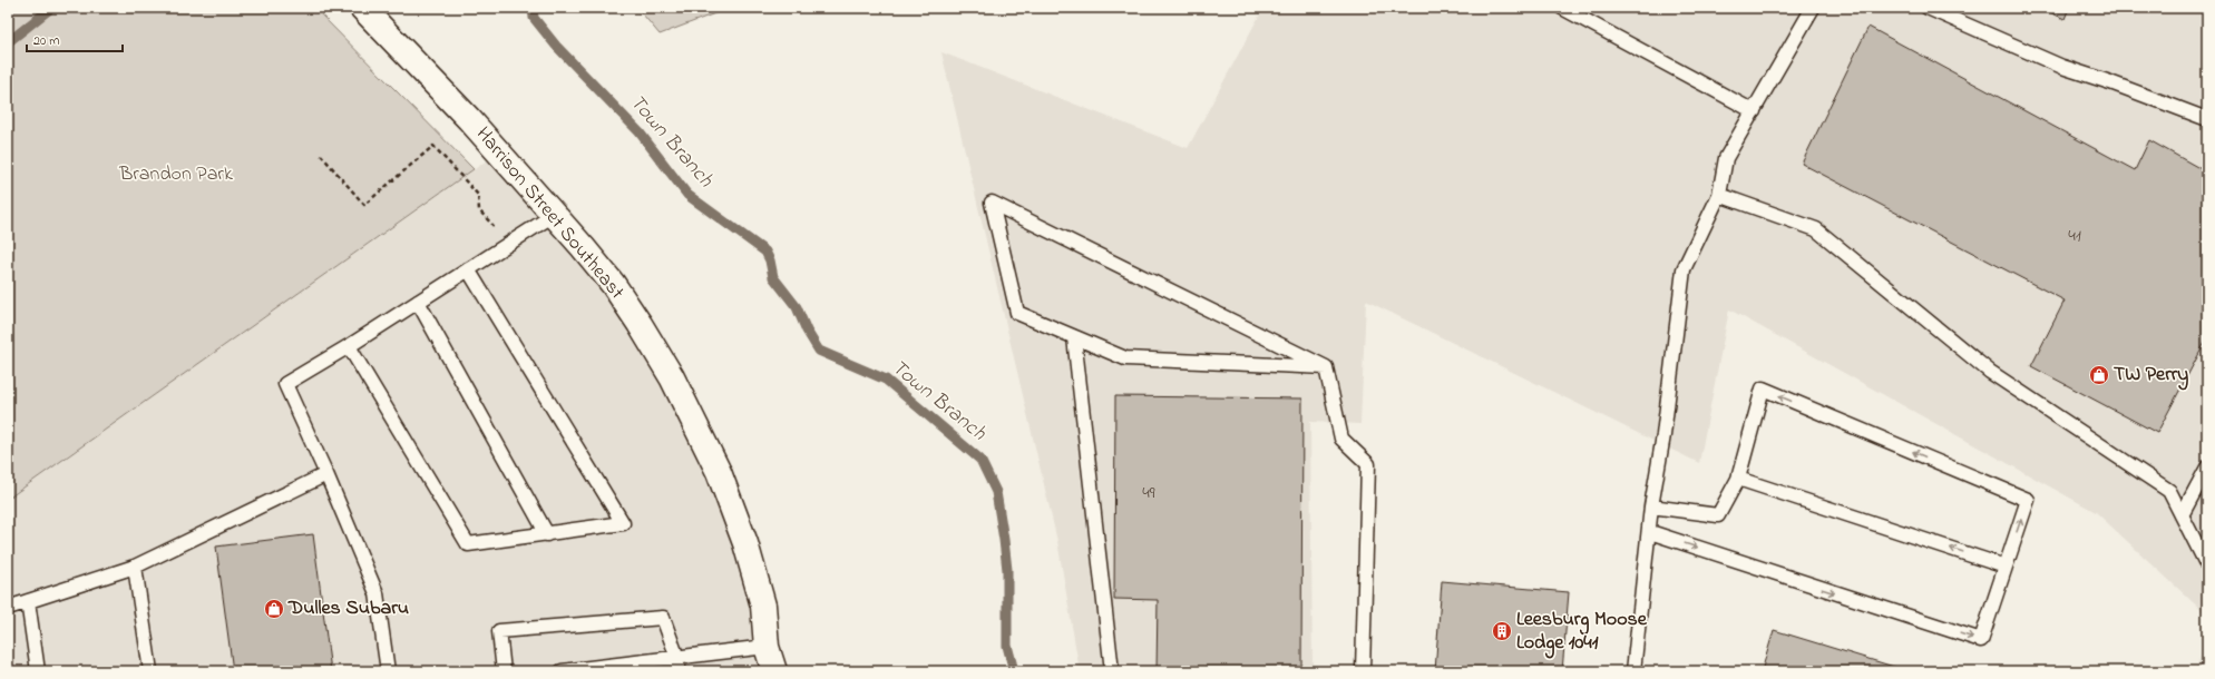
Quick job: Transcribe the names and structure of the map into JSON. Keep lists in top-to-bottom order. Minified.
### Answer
{"streets":{"street":["Harrison Street Southeast"]},"water":["Town Branch"],"parks":["Brandon Park"],"places":{"shop":["TW Perry","Dulles Subaru"],"building":["Leesburg Moose Lodge 1041"]},"house_numbers":["41","49"],"scale_bar":"20 m"}
